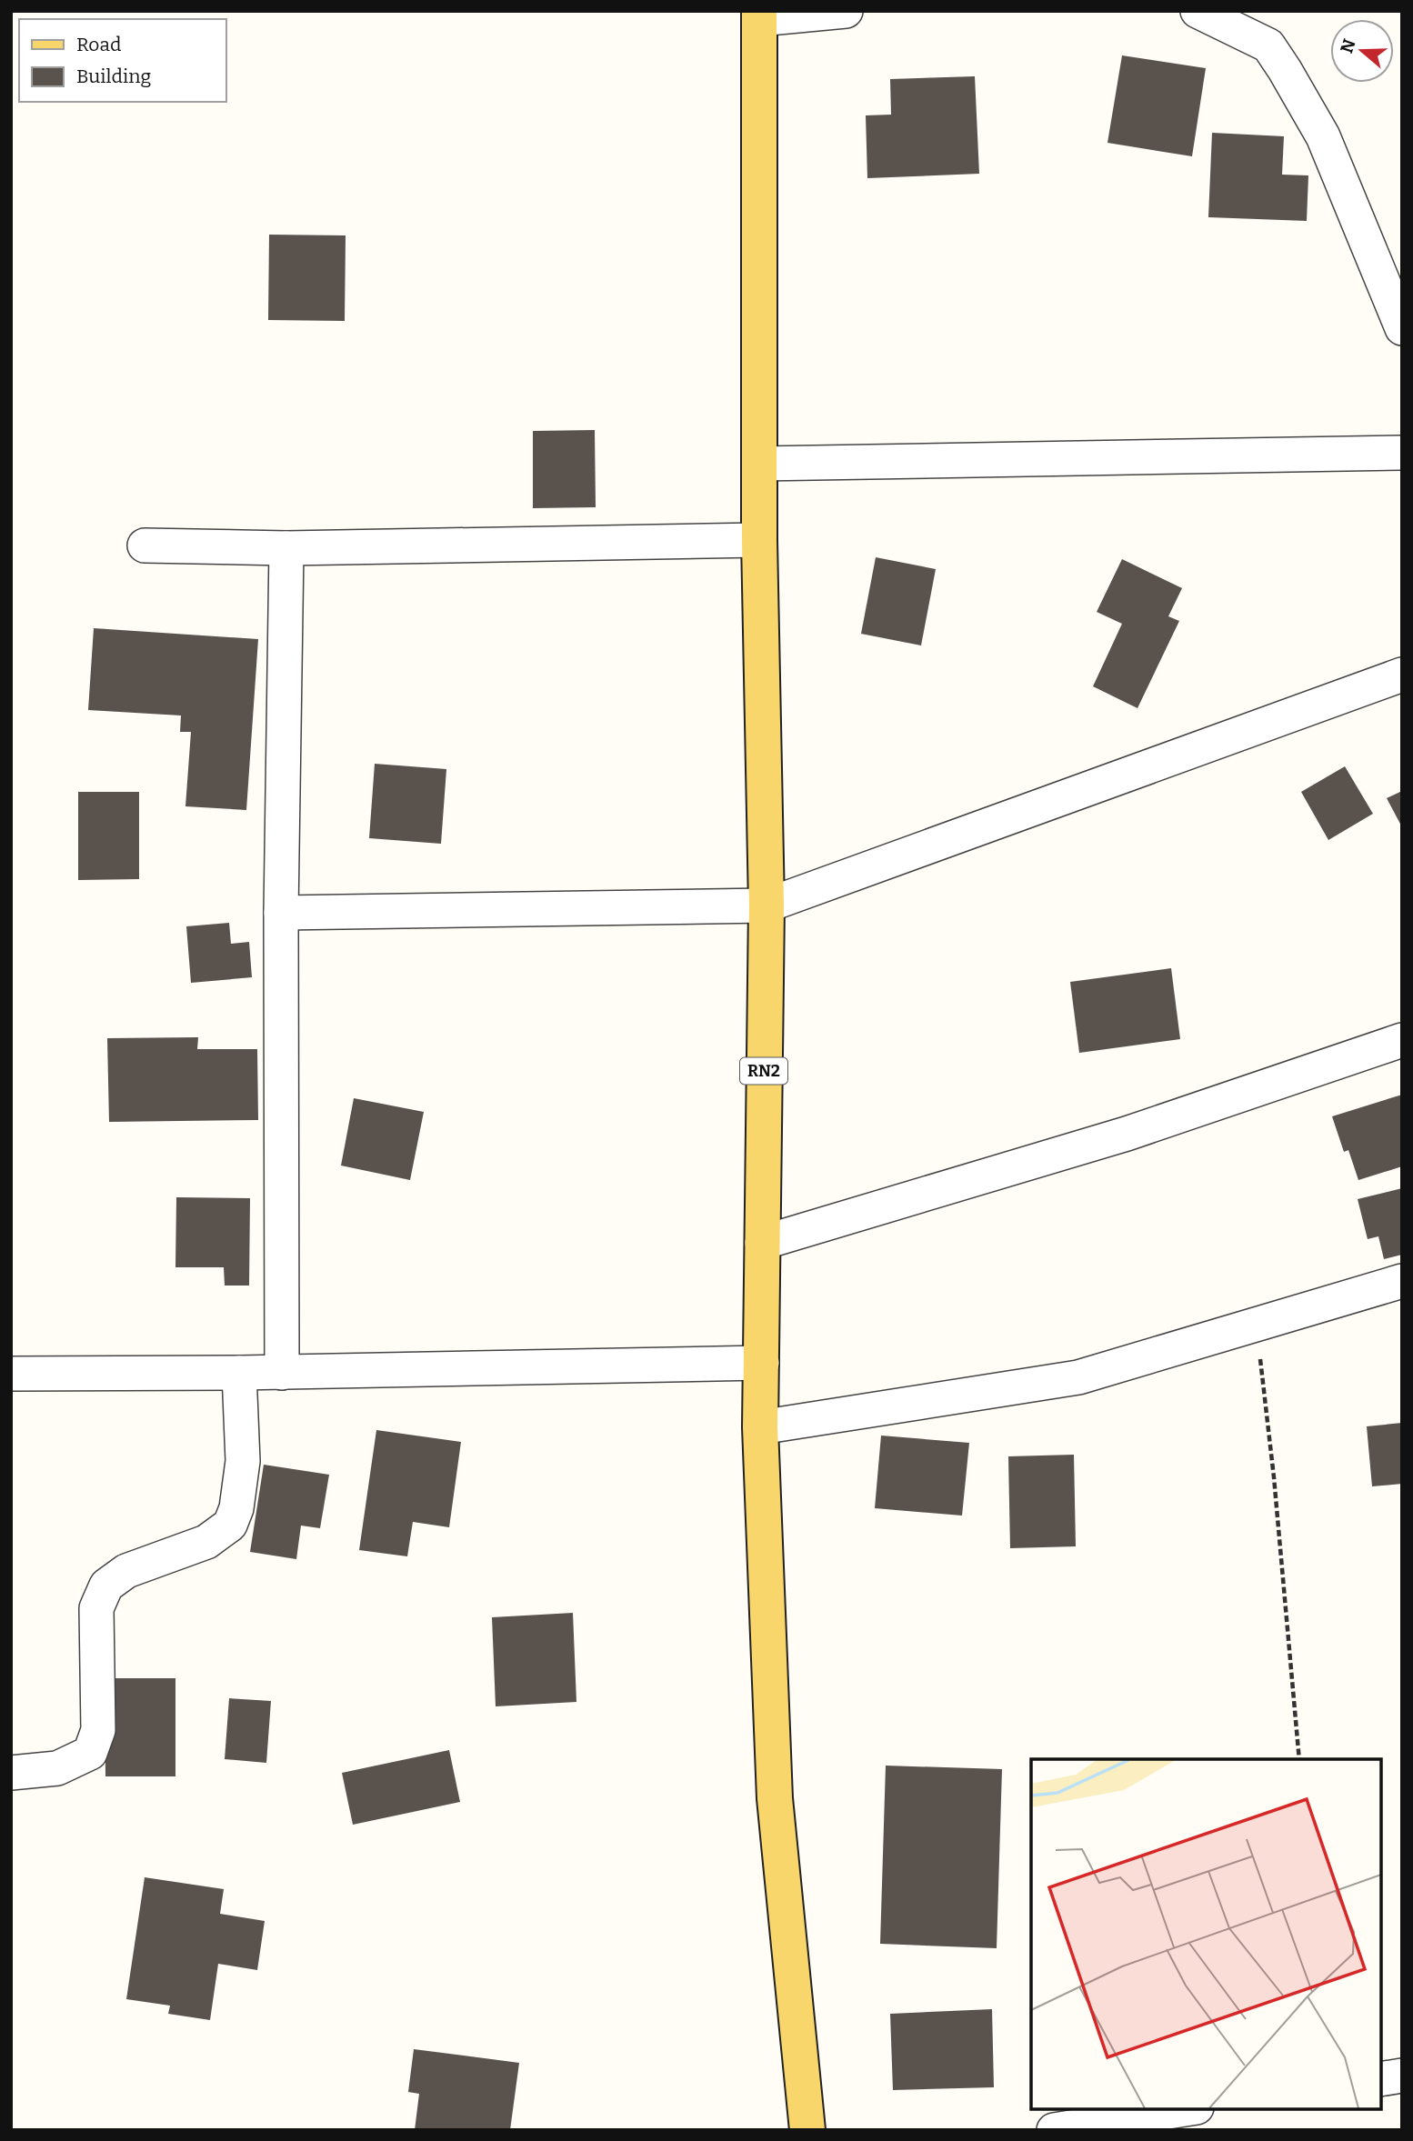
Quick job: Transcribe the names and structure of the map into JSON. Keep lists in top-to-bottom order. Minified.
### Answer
{"streets":{"main road":["RN2"]},"legend":["Road","Building"],"north":"left"}
